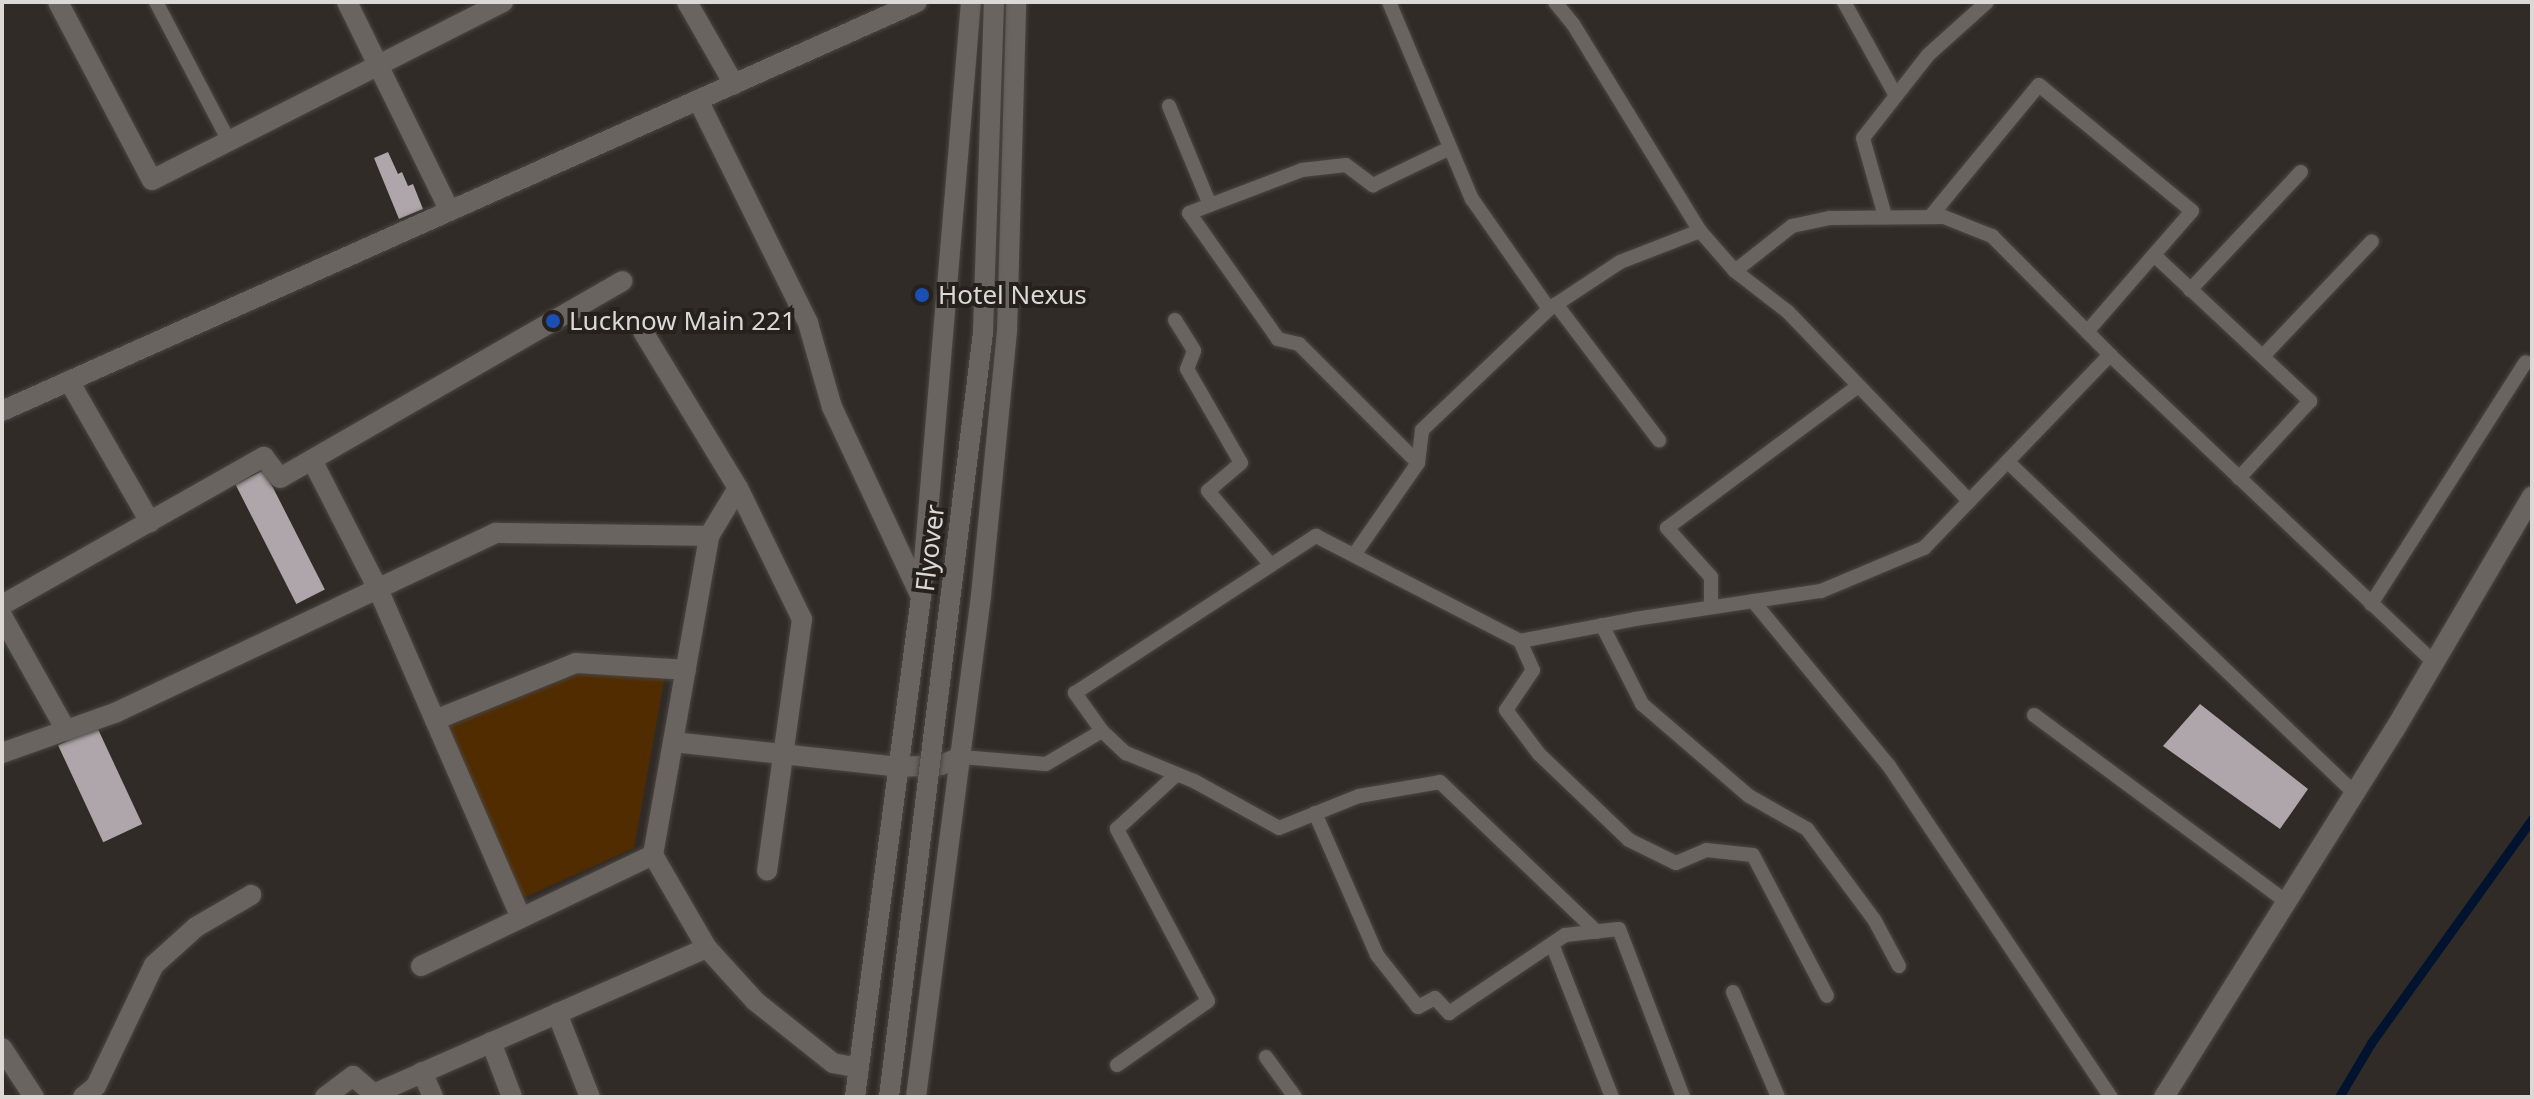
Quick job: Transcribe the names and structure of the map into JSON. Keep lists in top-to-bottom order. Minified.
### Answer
{"streets":{"street":["Flyover"]},"places":["Hotel Nexus","Lucknow Main 221"]}
